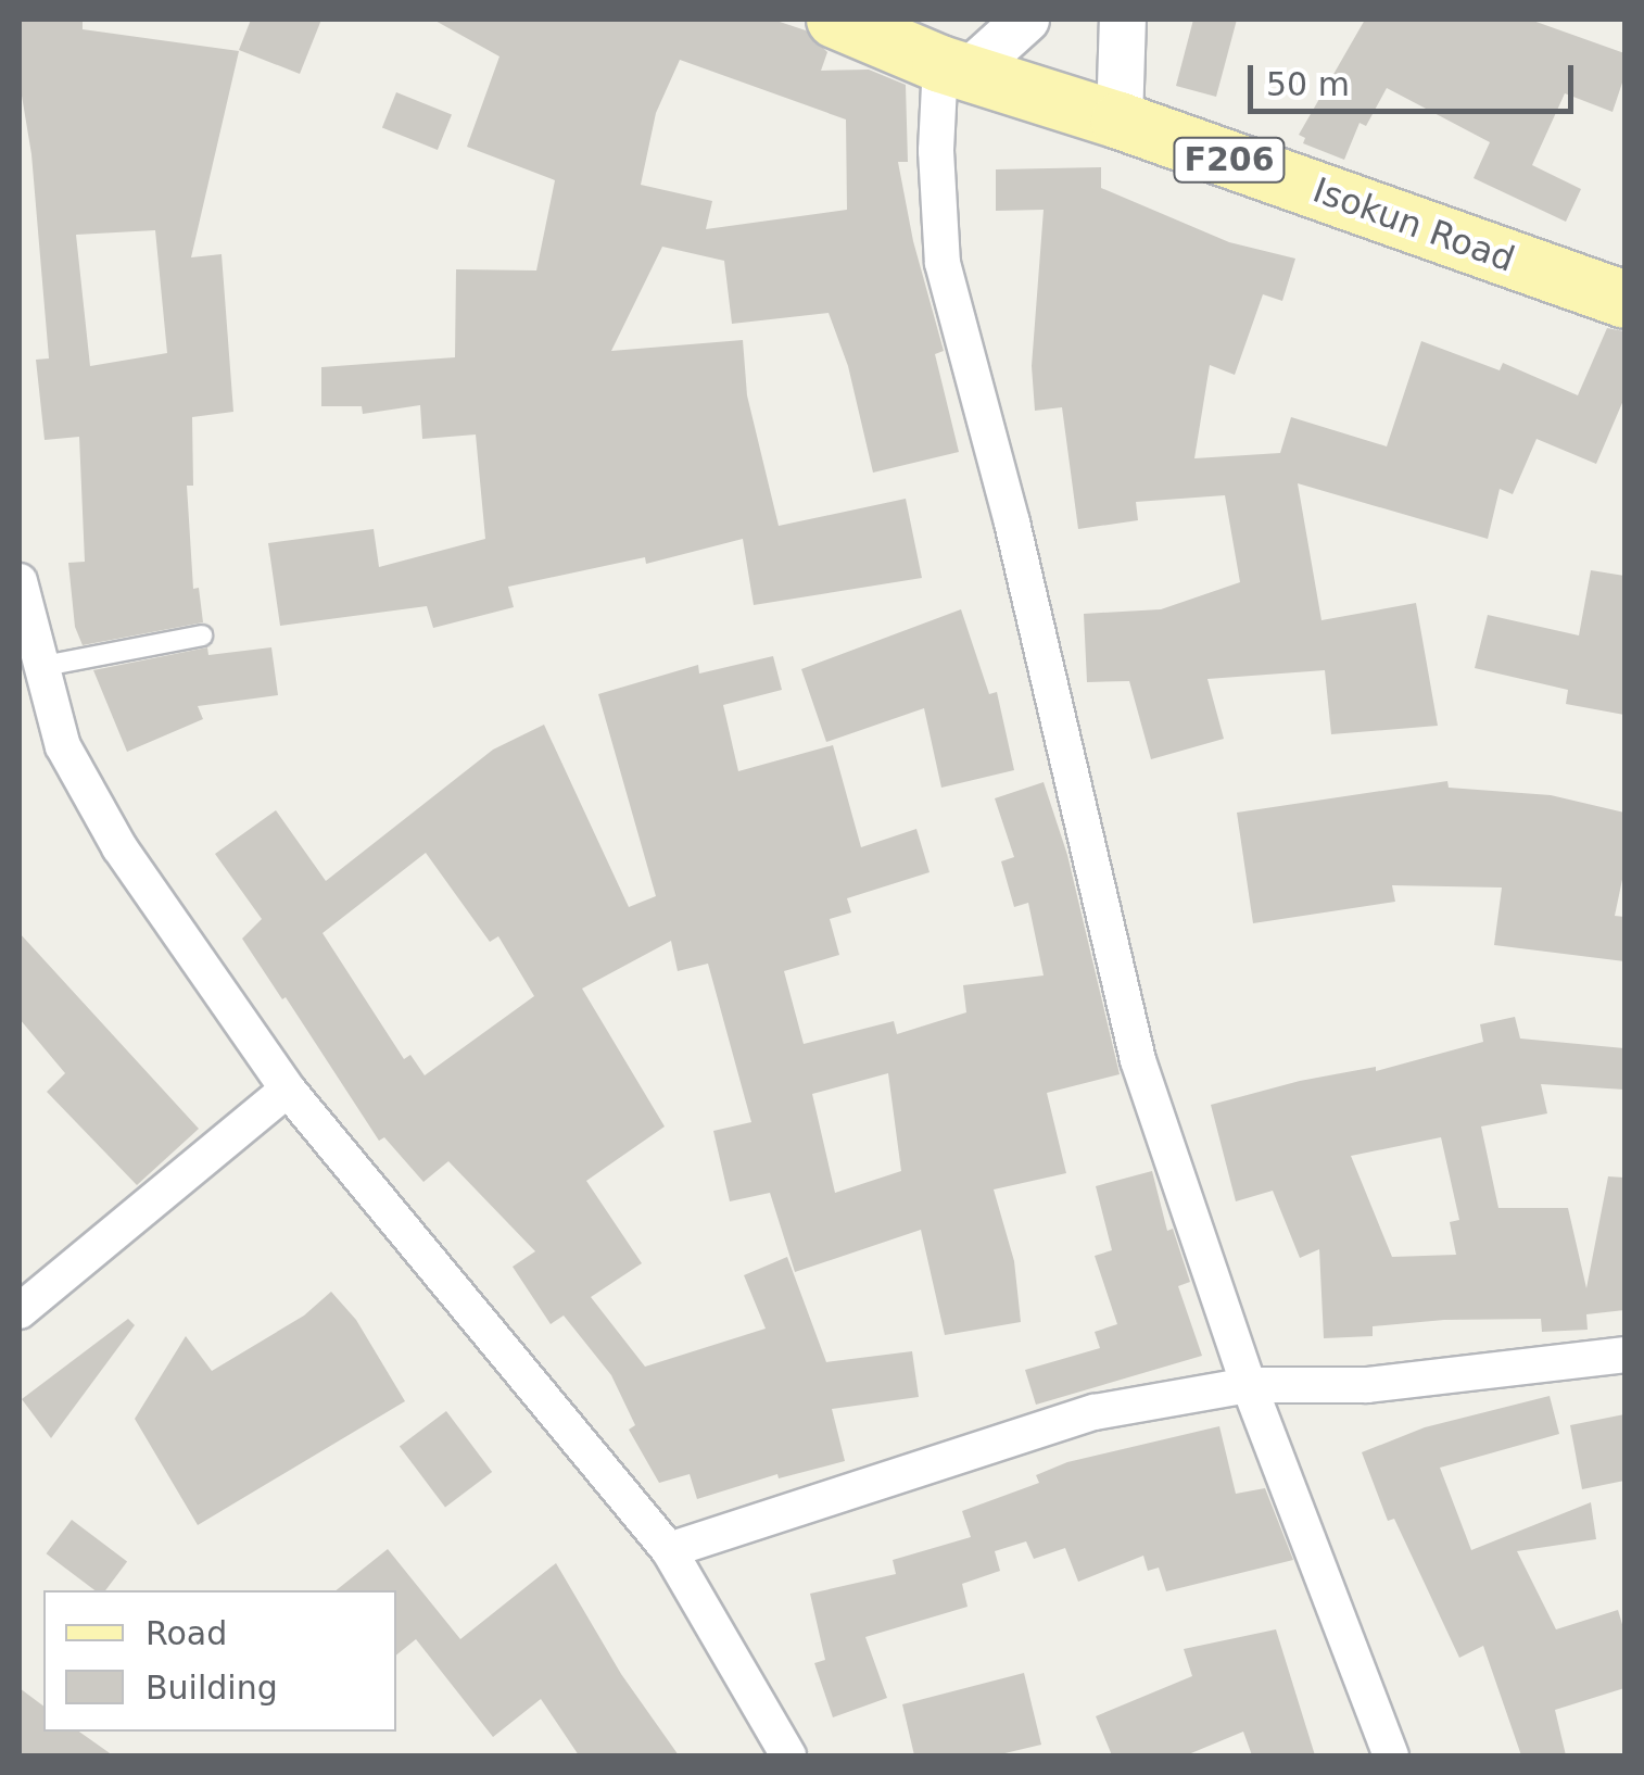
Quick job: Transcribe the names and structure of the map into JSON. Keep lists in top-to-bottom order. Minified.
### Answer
{"streets":{"main road":["F206","Isokun Road"]},"legend":["Road","Building"],"scale_bar":"50 m"}
